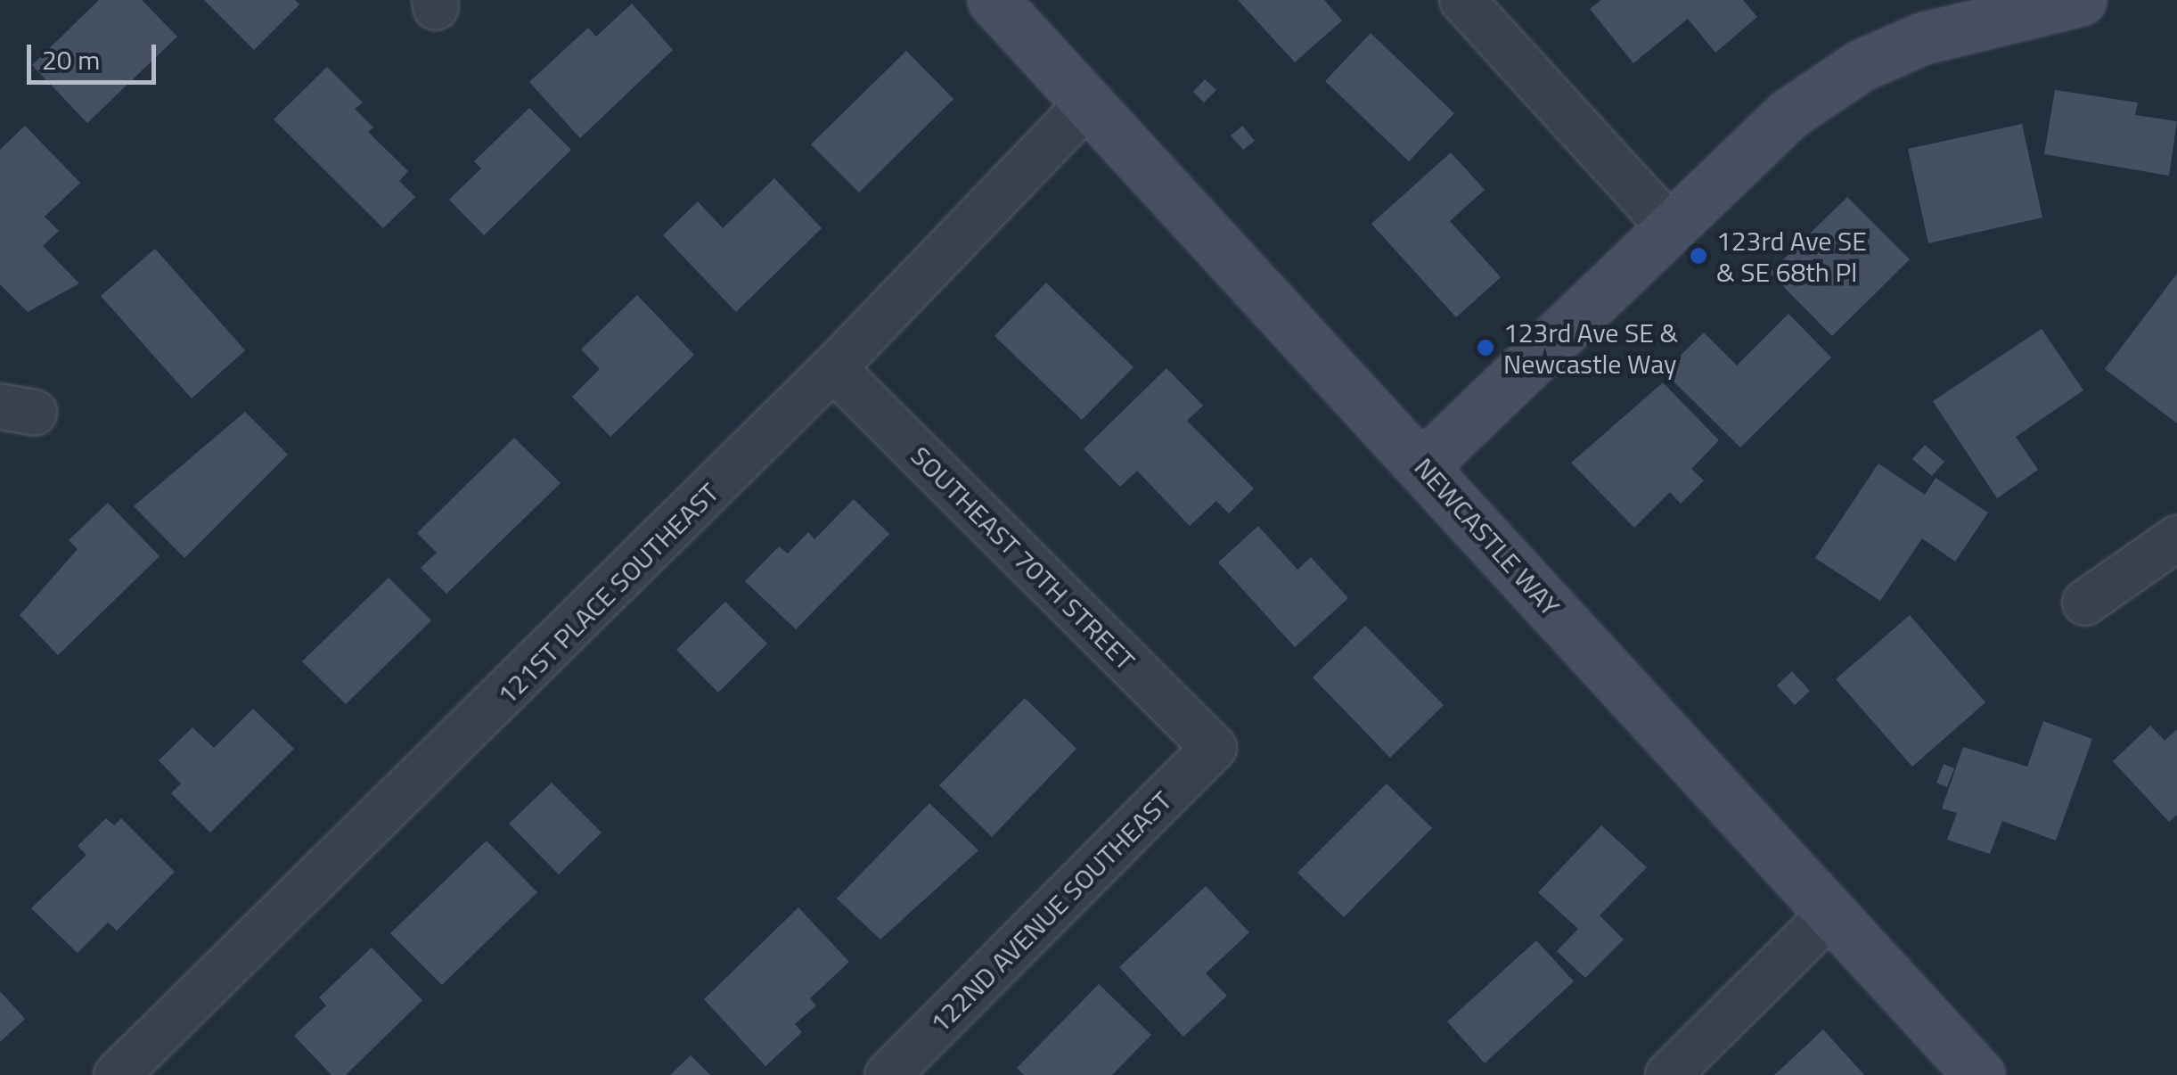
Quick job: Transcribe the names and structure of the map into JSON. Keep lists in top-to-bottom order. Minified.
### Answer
{"streets":{"main road":["NEWCASTLE WAY"],"street":["SOUTHEAST 70TH STREET","121ST PLACE SOUTHEAST","122ND AVENUE SOUTHEAST"]},"crossings":[["NEWCASTLE WAY","121ST PLACE SOUTHEAST"],["SOUTHEAST 70TH STREET","121ST PLACE SOUTHEAST"],["SOUTHEAST 70TH STREET","122ND AVENUE SOUTHEAST"]],"places":["123rd Ave SE & SE 68th Pl","123rd Ave SE & Newcastle Way"],"scale_bar":"20 m"}
